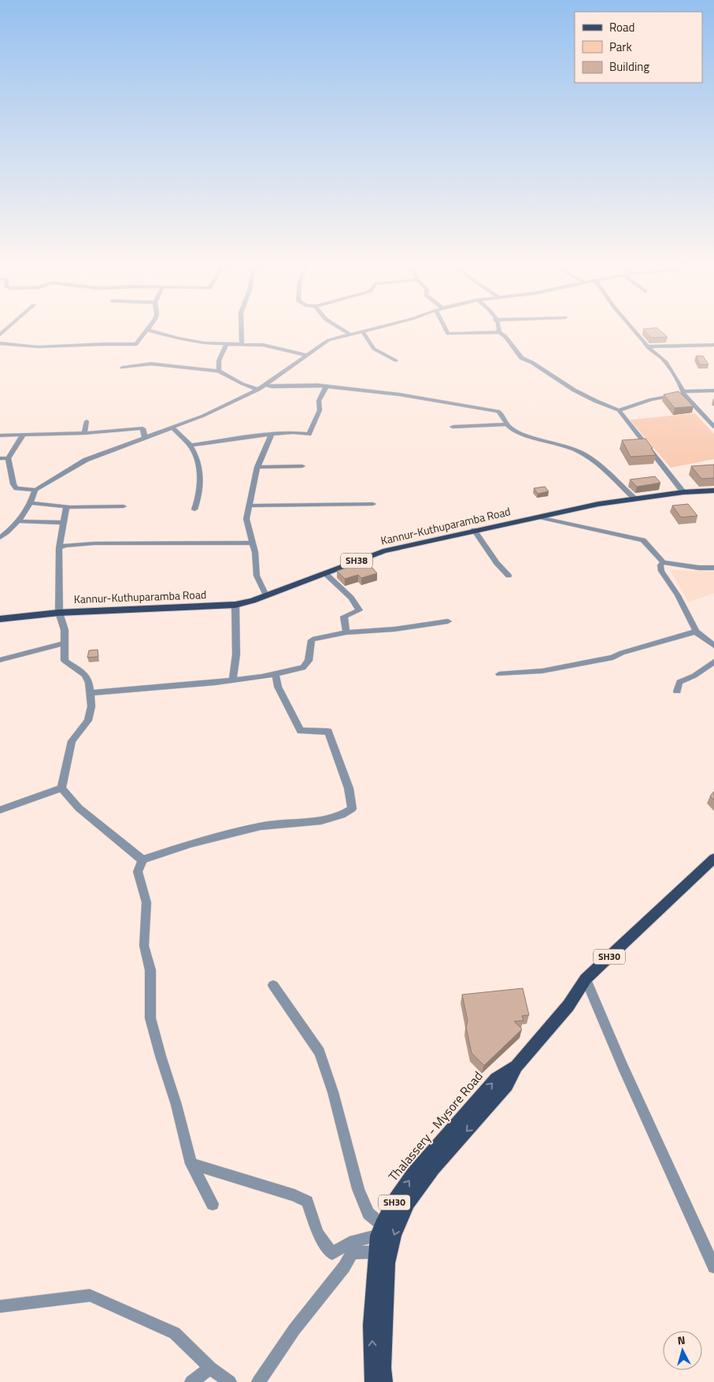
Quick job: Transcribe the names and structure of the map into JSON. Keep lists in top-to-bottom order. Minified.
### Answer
{"streets":{"main road":["Kannur-Kuthuparamba Road","SH38","SH30","Thalassery - Mysore Road"]},"legend":["Road","Park","Building"],"north":"top"}
